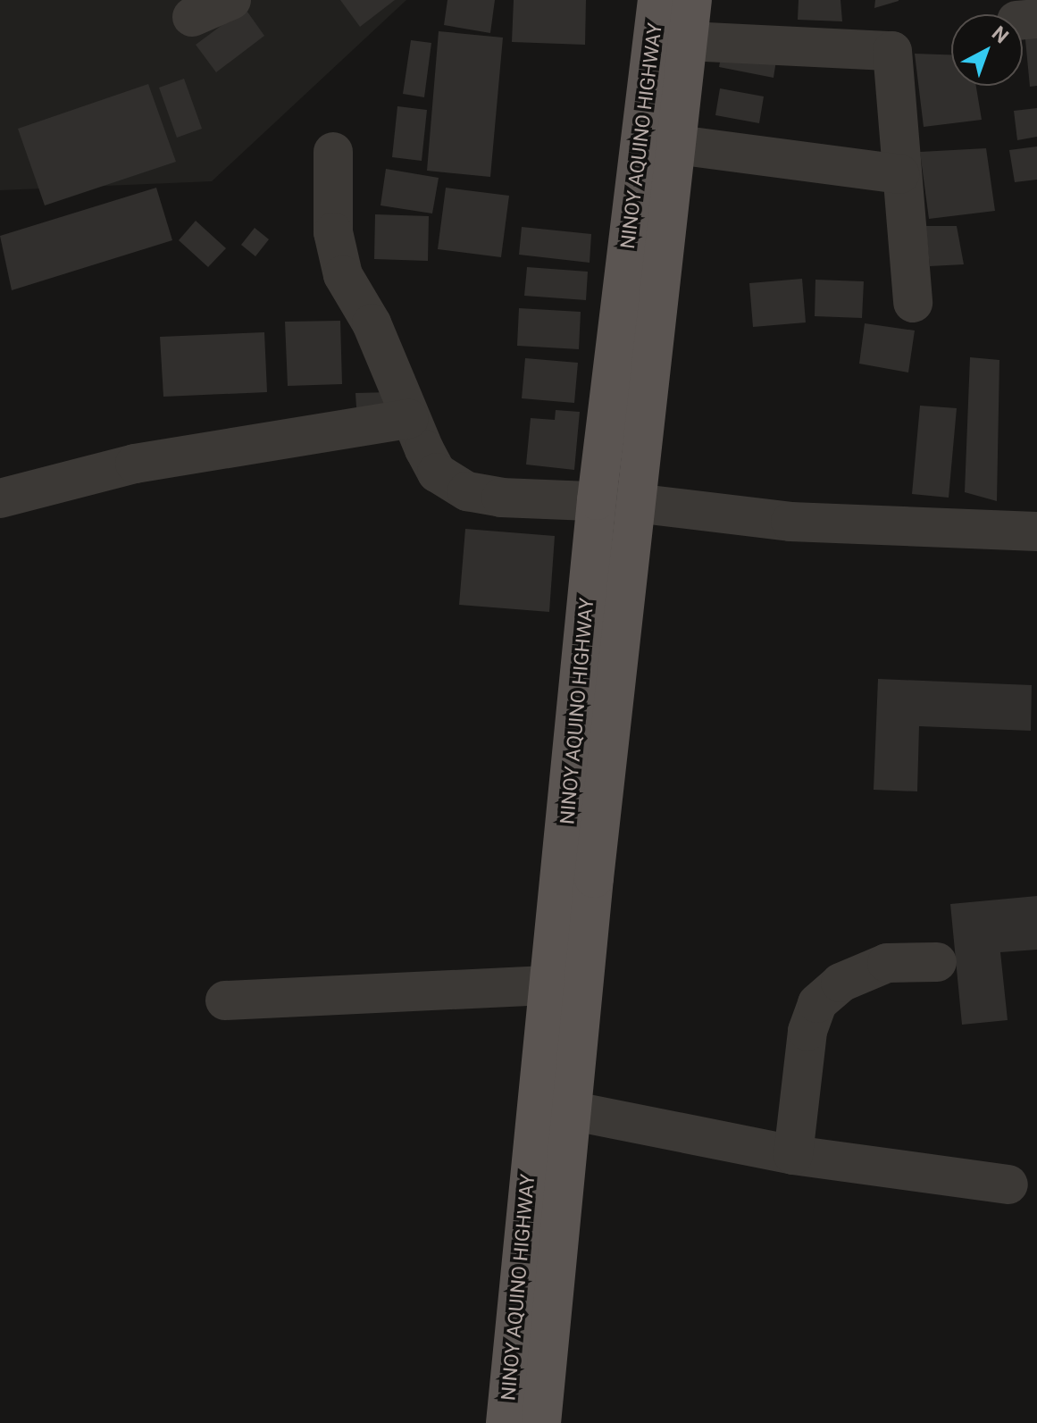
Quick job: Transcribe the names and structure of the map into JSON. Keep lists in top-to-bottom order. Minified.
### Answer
{"streets":{"main road":["NINOY AQUINO HIGHWAY"]},"north":"top right"}
